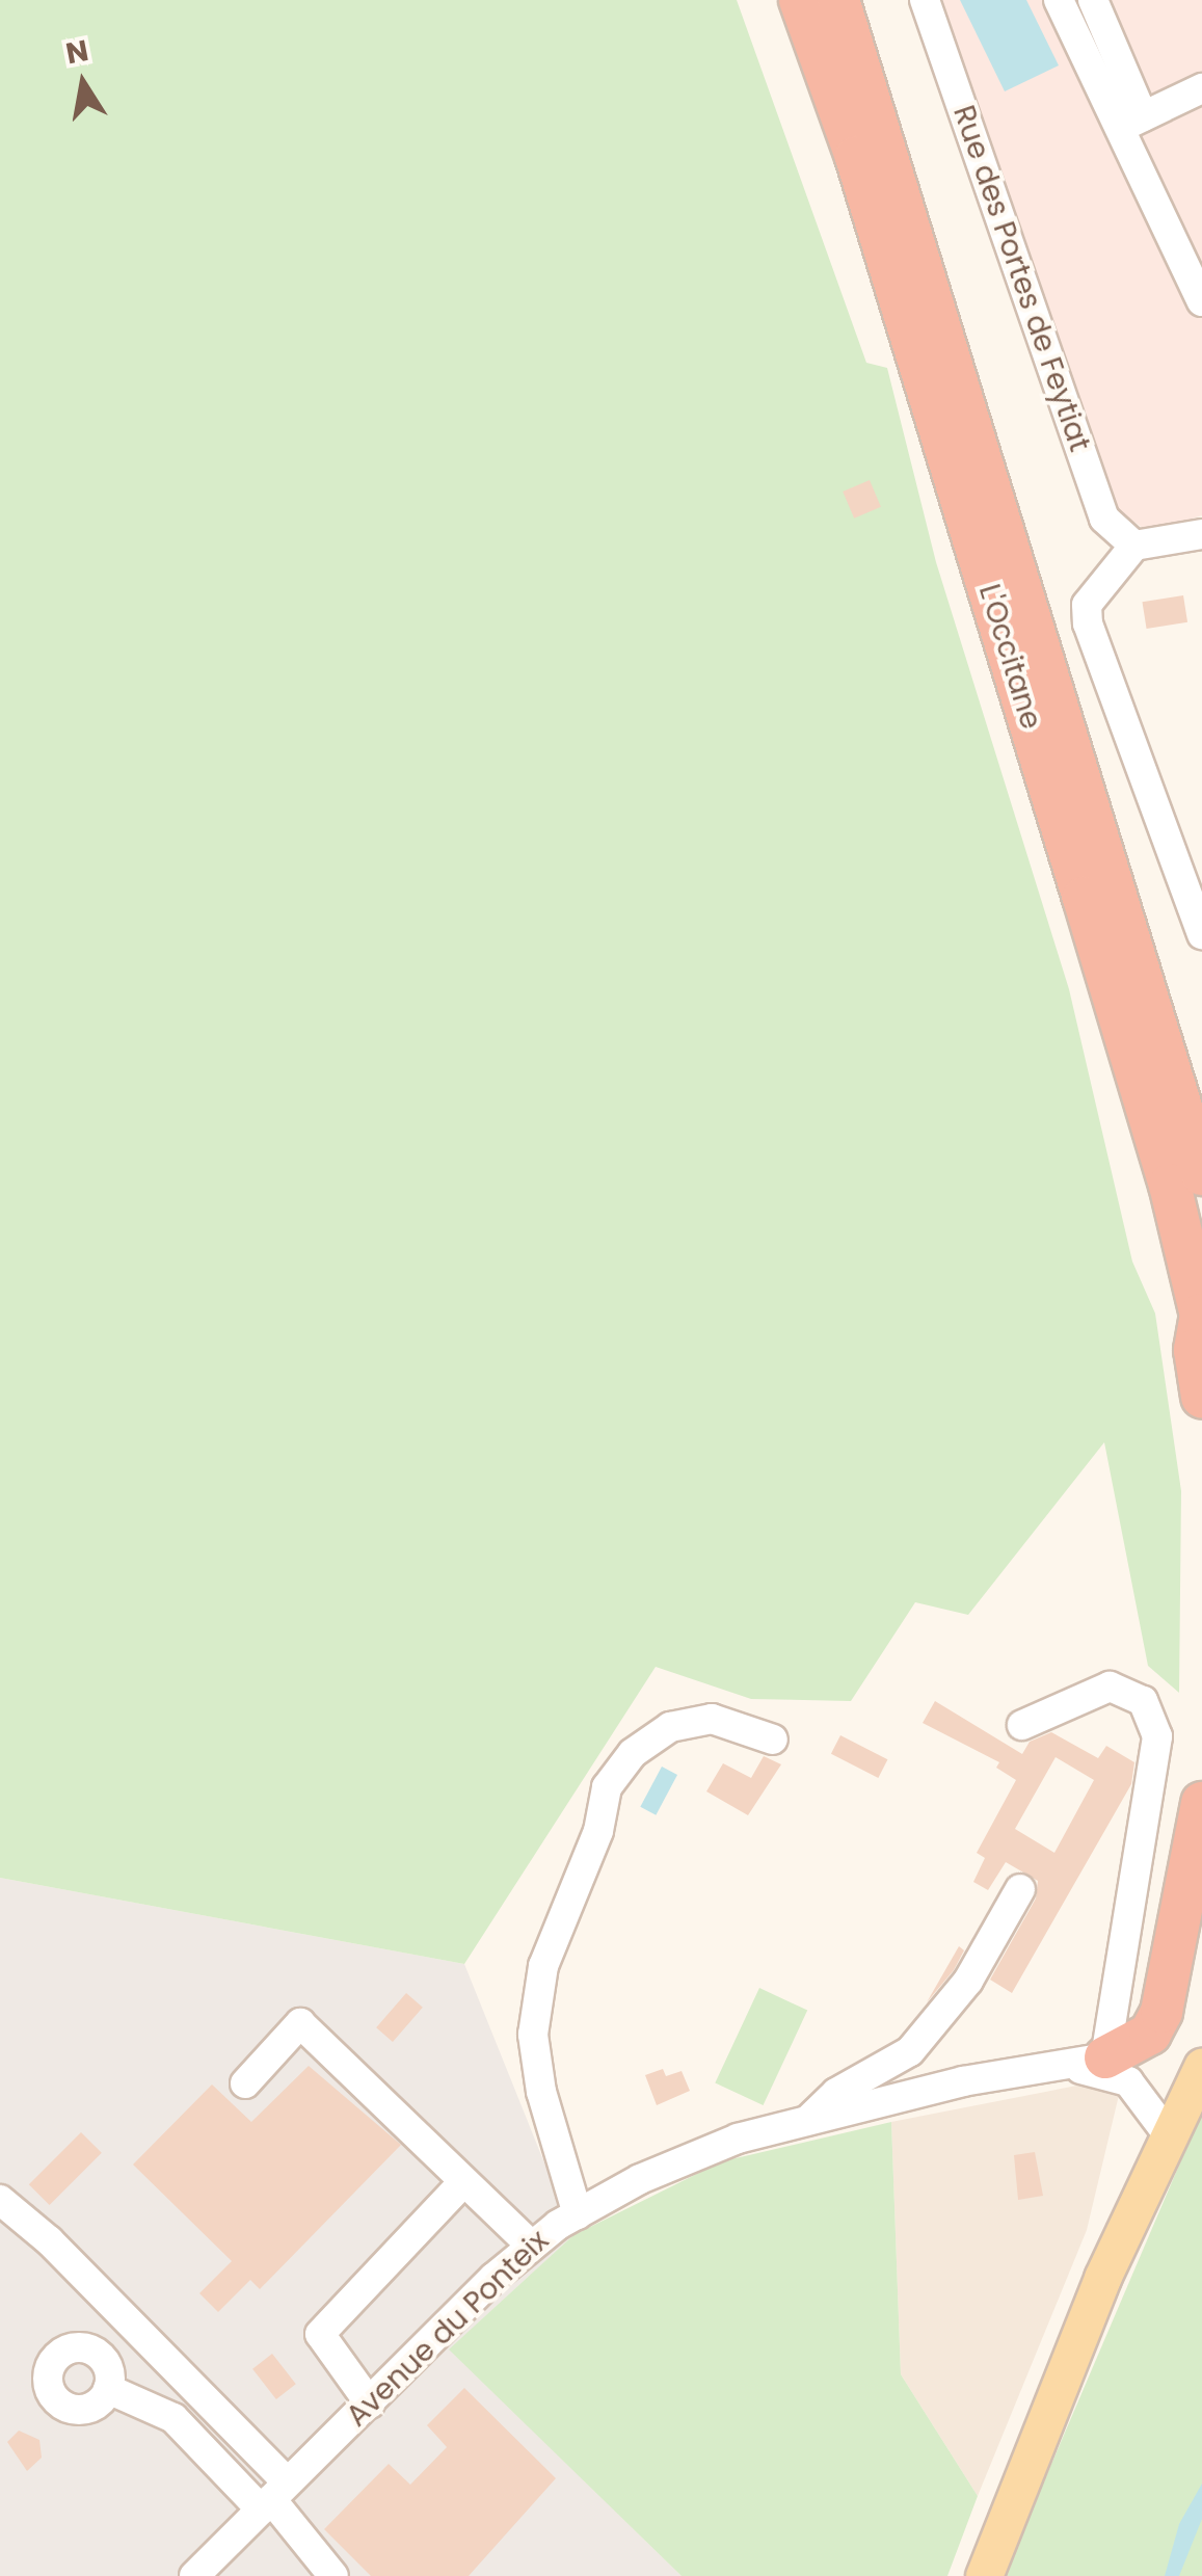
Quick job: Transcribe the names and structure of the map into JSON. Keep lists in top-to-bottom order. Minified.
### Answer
{"streets":{"highway":["L'Occitane"],"street":["Rue des Portes de Feytiat","Avenue du Ponteix"]},"north":"top"}
